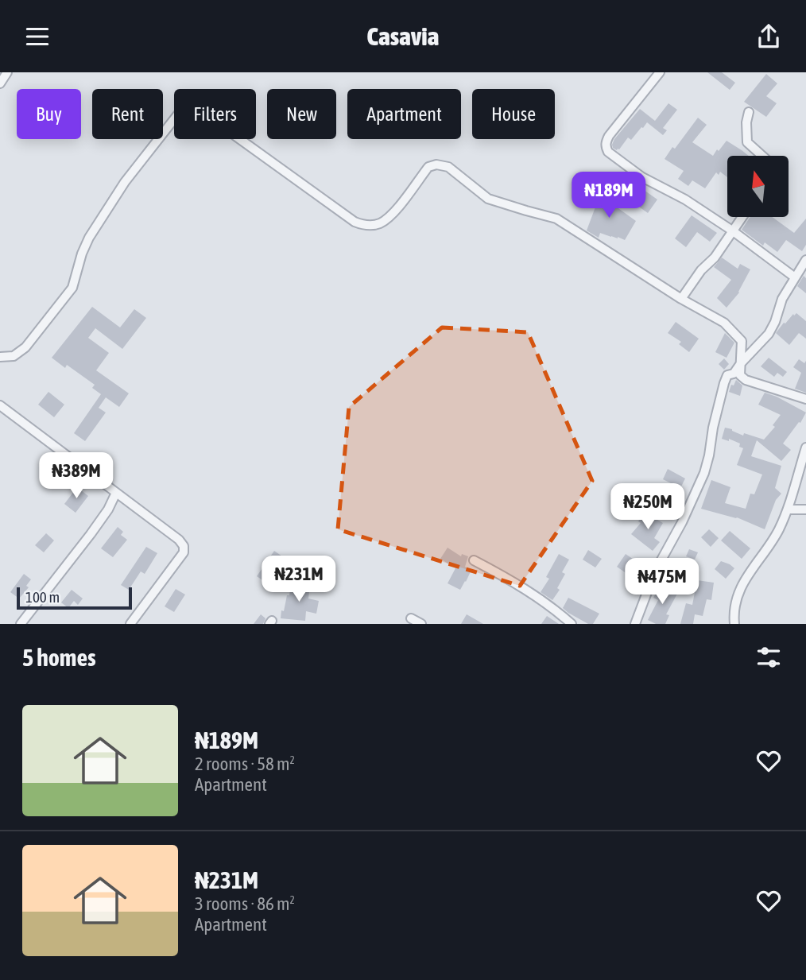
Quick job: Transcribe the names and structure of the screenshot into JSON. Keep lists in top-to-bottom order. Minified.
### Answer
{"scale_bar":"100 m","north":"top","page":{"header":"Casavia","chip":["Buy","Rent","Filters","New","Apartment","House"],"price":["₦189M","₦389M","₦250M","₦231M","₦475M"],"scale":"100 m","heading":"5 homes","list":[{"name":"₦189M","note":"2 rooms · 58 m² · Apartment"},{"name":"₦231M","note":"3 rooms · 86 m² · Apartment"}]}}
